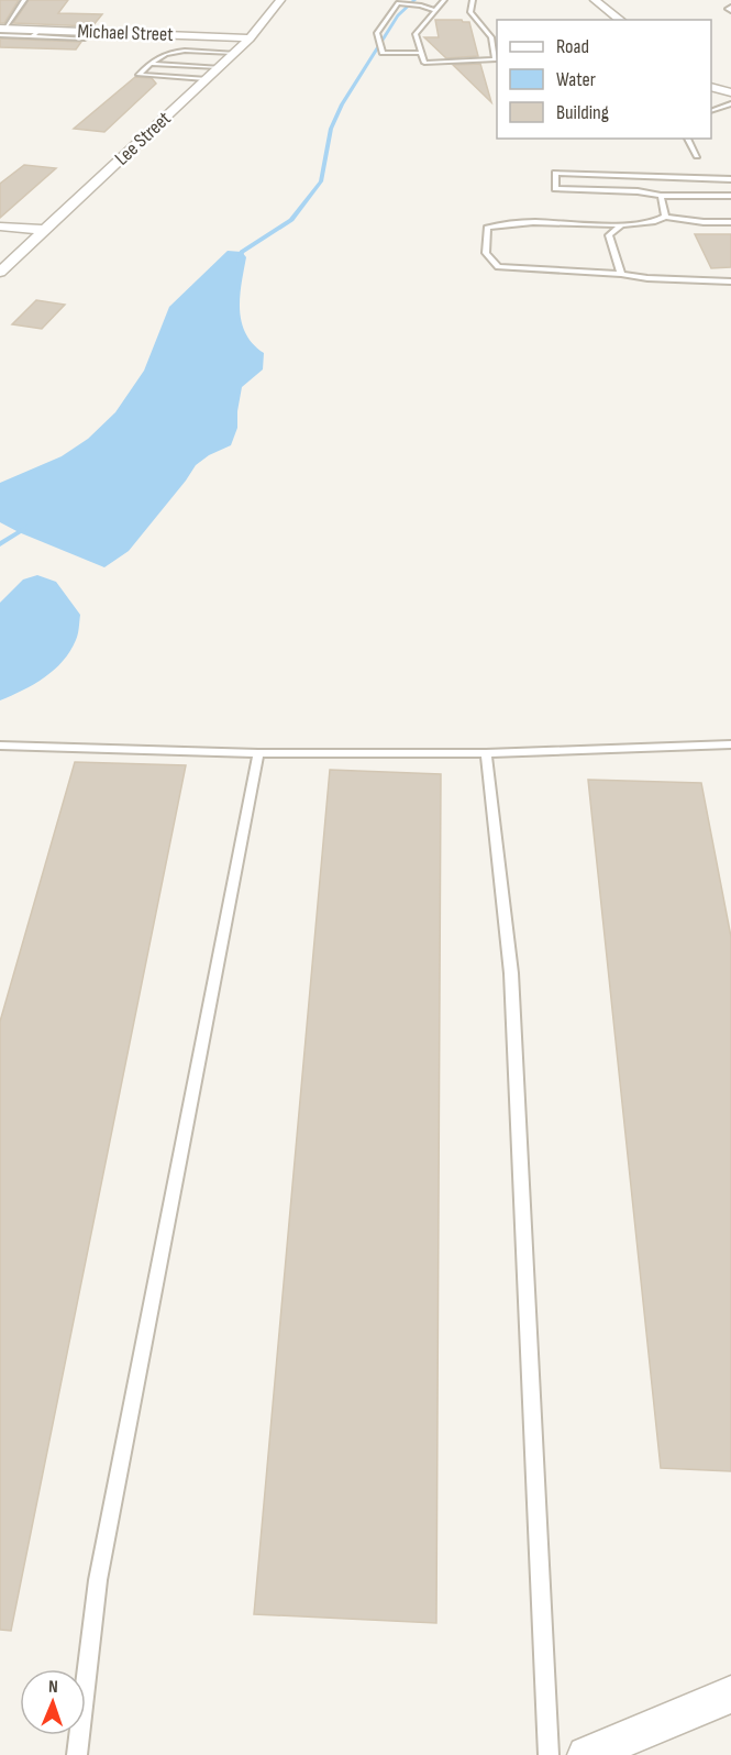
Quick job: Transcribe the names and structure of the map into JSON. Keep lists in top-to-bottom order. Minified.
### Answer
{"streets":{"street":["Michael Street","Lee Street"]},"crossings":[["Michael Street","Lee Street"]],"legend":["Road","Water","Building"],"north":"top"}
